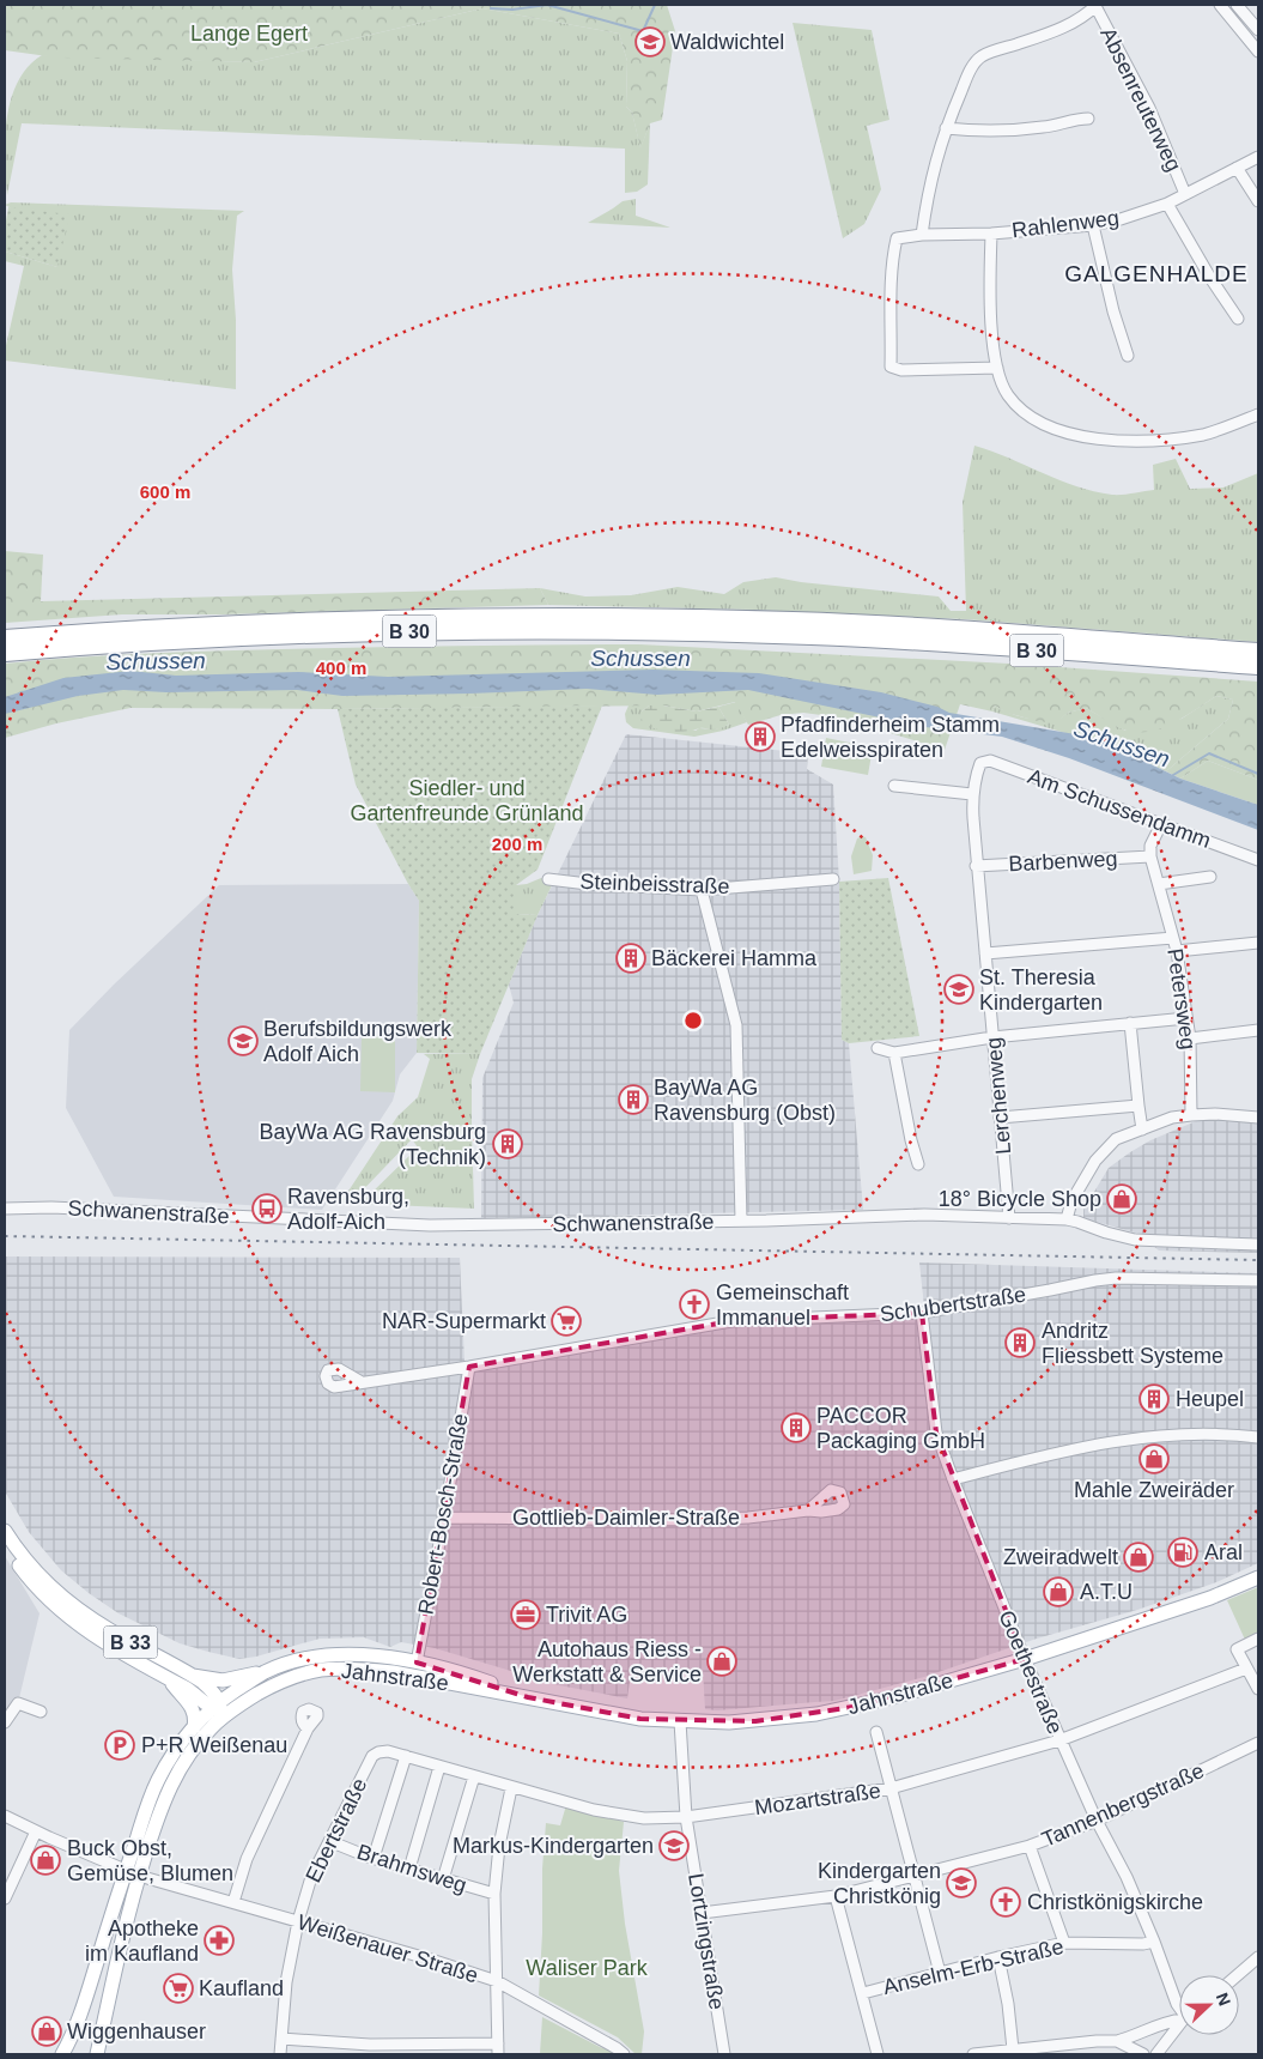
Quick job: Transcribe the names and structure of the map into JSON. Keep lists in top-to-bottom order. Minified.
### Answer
{"streets":{"highway":["B 30"],"main road":["B 33","Jahnstraße"],"street":["Absenreuterweg","Rahlenweg","Am Schussendamm","Barbenweg","Steinbeisstraße","Petersweg","Lerchenweg","Schwanenstraße","Schubertstraße","Robert-Bosch-Straße","Gottlieb-Daimler-Straße","Goethestraße","Mozartstraße","Tannenbergstraße","Ebertstraße","Brahmsweg","Lortzingstraße","Weißenauer Straße","Anselm-Erb-Straße"]},"crossings":[["Absenreuterweg","Rahlenweg"],["Am Schussendamm","Lerchenweg"],["Barbenweg","Petersweg"],["Barbenweg","Lerchenweg"],["Lerchenweg","Schwanenstraße"],["Schubertstraße","Robert-Bosch-Straße"],["Schubertstraße","Goethestraße"],["Robert-Bosch-Straße","Gottlieb-Daimler-Straße"],["Robert-Bosch-Straße","Jahnstraße"],["B 33","Jahnstraße"],["Goethestraße","Jahnstraße"],["Goethestraße","Mozartstraße"],["Goethestraße","Tannenbergstraße"],["Goethestraße","Anselm-Erb-Straße"],["Jahnstraße","Lortzingstraße"],["Jahnstraße","Weißenauer Straße"],["Mozartstraße","Ebertstraße"],["Mozartstraße","Lortzingstraße"],["Tannenbergstraße","Lortzingstraße"],["Ebertstraße","Brahmsweg"],["Ebertstraße","Weißenauer Straße"]],"districts":["GALGENHALDE"],"water":["Schussen"],"parks":["Lange Egert","Siedler- und Gartenfreunde Grünland","Waliser Park"],"places":{"school or university":["Waldwichtel","St. Theresia Kindergarten","Berufsbildungswerk Adolf Aich","Markus-Kindergarten","Kindergarten Christkönig"],"building":["Pfadfinderheim Stamm Edelweisspiraten","Bäckerei Hamma","BayWa AG Ravensburg (Obst)","BayWa AG Ravensburg (Technik)","Andritz Fliessbett Systeme","Heupel","PACCOR Packaging GmbH"],"shop":["18° Bicycle Shop","Mahle Zweiräder","Zweiradwelt","A.T.U","Autohaus Riess - Werkstatt & Service","Buck Obst, Gemüse, Blumen","Wiggenhauser"],"bus stop":["Ravensburg, Adolf-Aich"],"church":["Gemeinschaft Immanuel","Christkönigskirche"],"supermarket":["NAR-Supermarkt","Kaufland"],"fuel station":["Aral"],"office":["Trivit AG"],"parking":["P+R Weißenau"],"pharmacy":["Apotheke im Kaufland"]},"north":"right","rings":["600 m","400 m","200 m"]}
